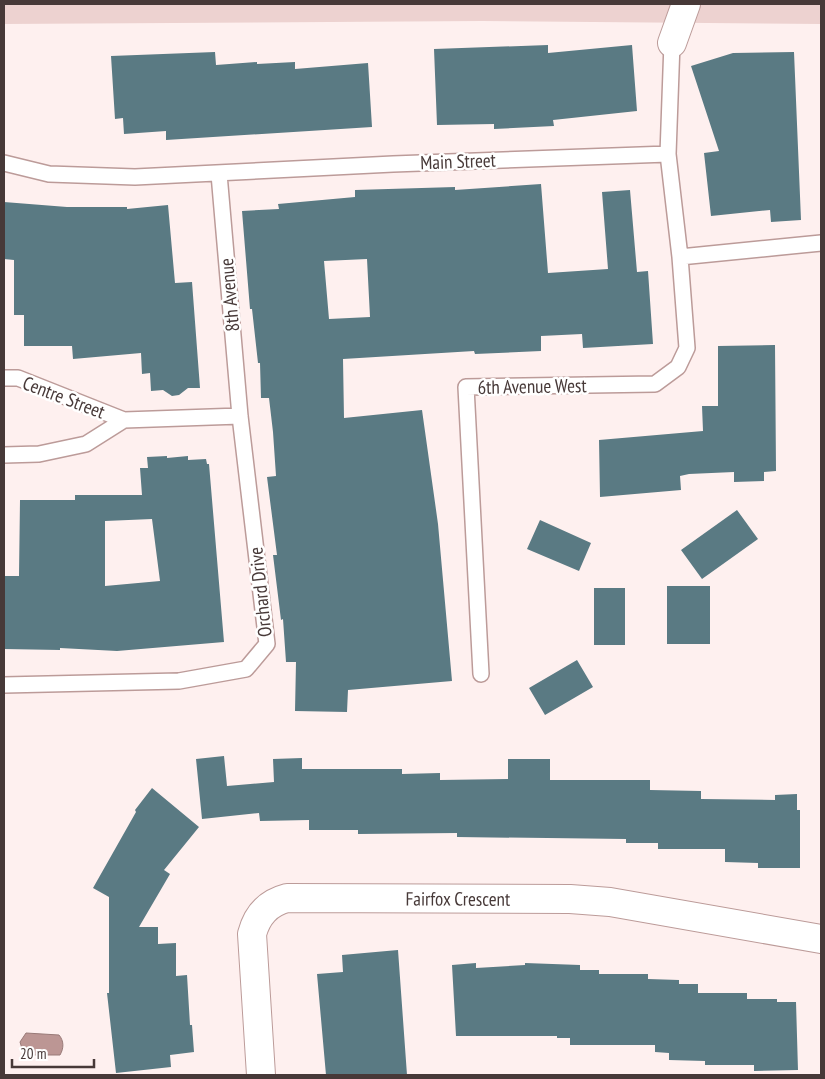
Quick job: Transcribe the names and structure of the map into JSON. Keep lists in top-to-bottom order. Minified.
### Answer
{"streets":{"street":["Fairfox Crescent"],"lane":["Main Street","8th Avenue","6th Avenue West","Centre Street","Orchard Drive"]},"crossings":[["Main Street","8th Avenue"],["8th Avenue","Centre Street"],["8th Avenue","Orchard Drive"],["Centre Street","Orchard Drive"]],"scale_bar":"20 m"}
